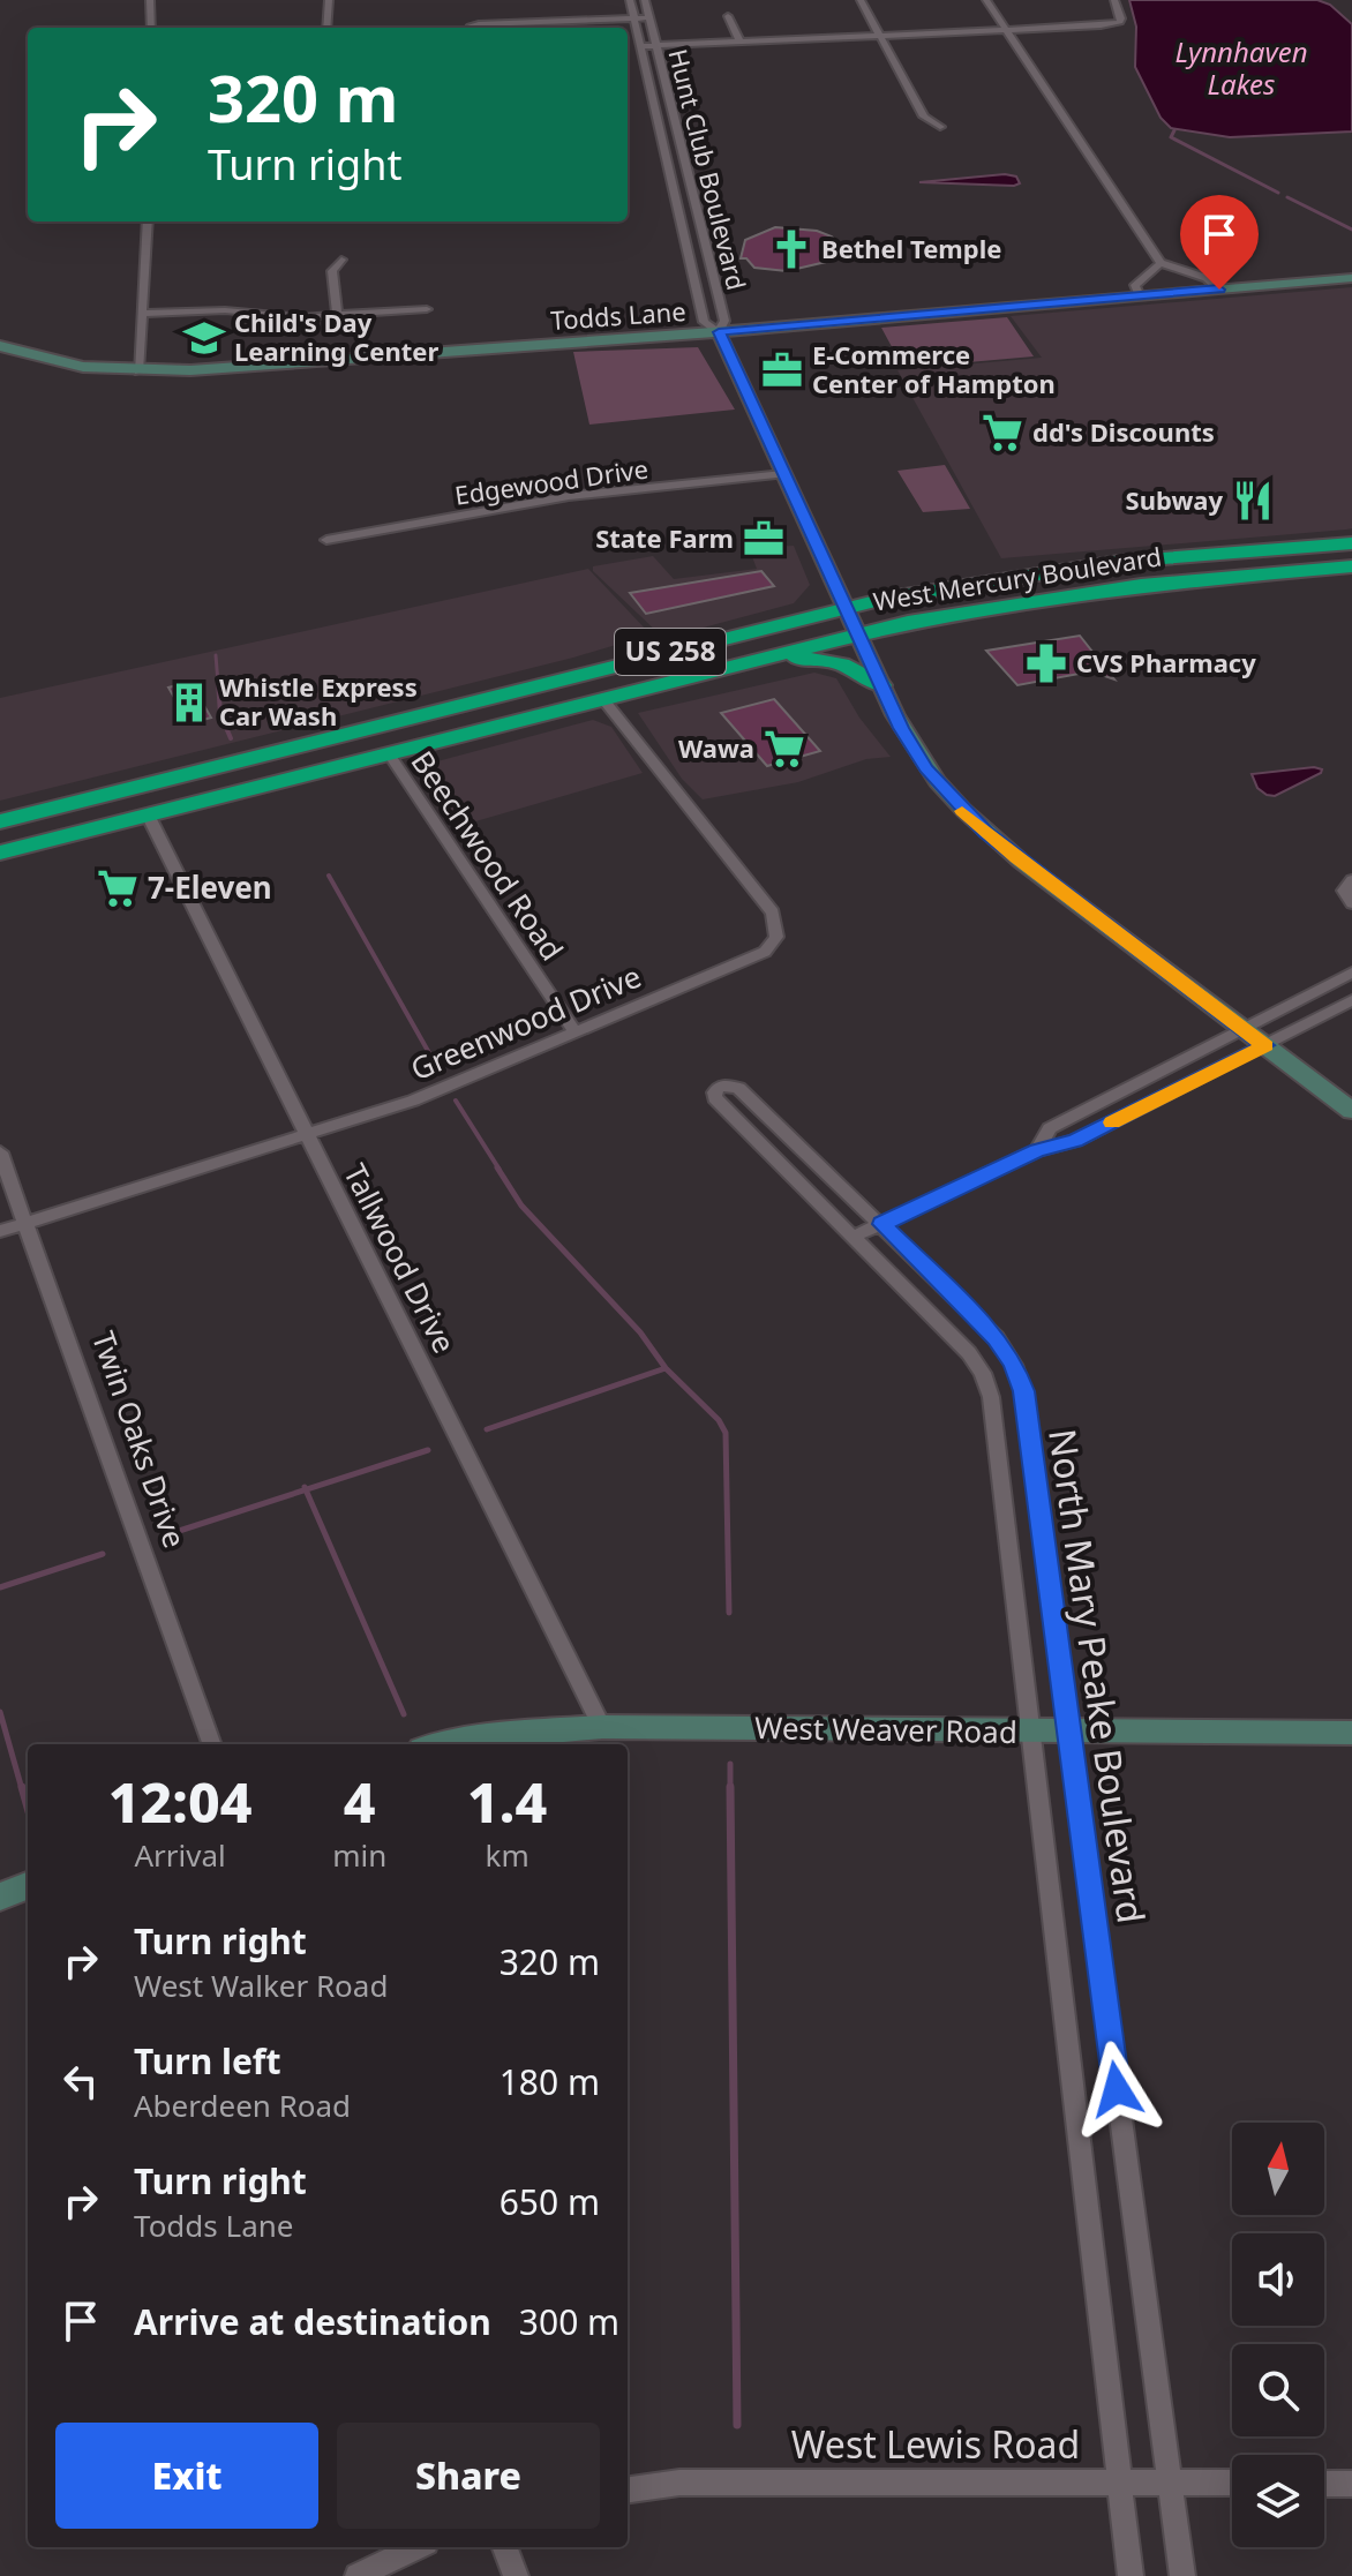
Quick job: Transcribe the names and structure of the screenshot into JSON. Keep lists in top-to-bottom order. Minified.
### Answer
{"streets":{"highway":["West Mercury Boulevard","US 258"],"main road":["Todds Lane","West Weaver Road"],"street":["Hunt Club Boulevard","Edgewood Drive","Beechwood Road","Greenwood Drive","Tallwood Drive","Twin Oaks Drive","North Mary Peake Boulevard","West Lewis Road"]},"crossings":[["Hunt Club Boulevard","Todds Lane"],["West Mercury Boulevard","Beechwood Road"],["West Mercury Boulevard","Greenwood Drive"],["West Mercury Boulevard","Tallwood Drive"],["Beechwood Road","Greenwood Drive"],["Greenwood Drive","Tallwood Drive"],["Greenwood Drive","Twin Oaks Drive"],["Tallwood Drive","West Weaver Road"],["North Mary Peake Boulevard","West Weaver Road"],["North Mary Peake Boulevard","West Lewis Road"]],"water":["Lynnhaven Lakes"],"places":{"church":["Bethel Temple"],"school or university":["Child's Day Learning Center"],"office":["E-Commerce Center of Hampton","State Farm"],"supermarket":["dd's Discounts","Wawa","7-Eleven"],"restaurant":["Subway"],"pharmacy":["CVS Pharmacy"],"building":["Whistle Express Car Wash"]},"north":"top","page":{"turn":["320 m","Turn right"],"eta":["12:04","Arrival","4","min","1.4","km"],"list":[{"name":"Turn right","note":"West Walker Road","value":"320 m"},{"name":"Turn left","note":"Aberdeen Road","value":"180 m"},{"name":"Turn right","note":"Todds Lane","value":"650 m"},{"name":"Arrive at destination","value":"300 m"}],"buttons":["Exit","Share"]}}
